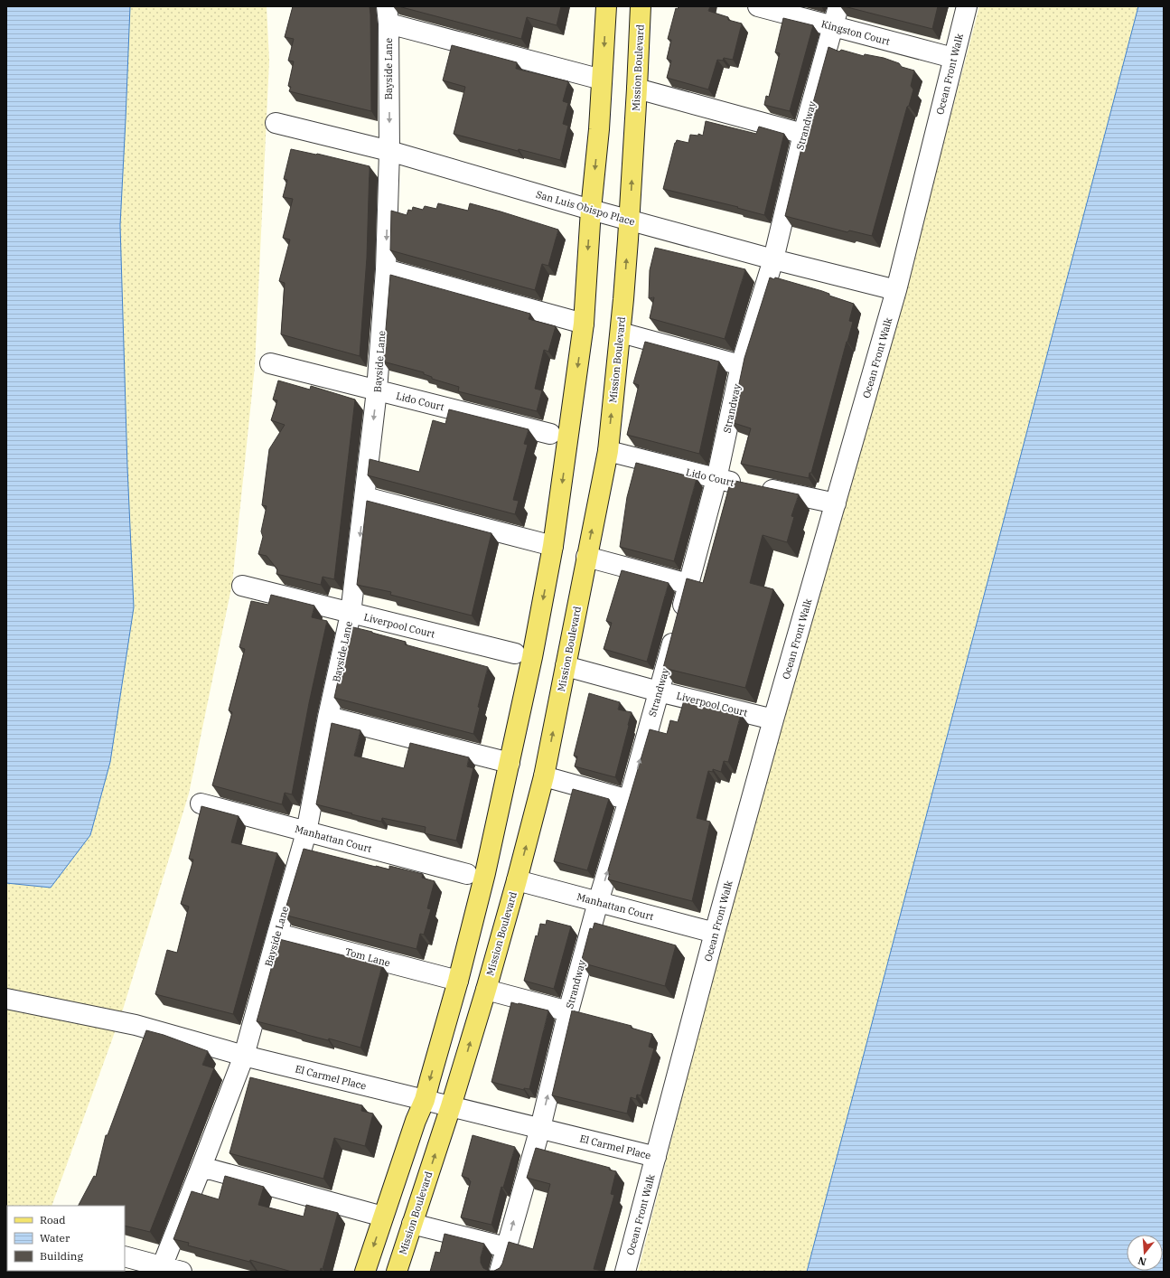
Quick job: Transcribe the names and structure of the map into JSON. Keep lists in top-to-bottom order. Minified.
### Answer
{"streets":{"main road":["Mission Boulevard"],"street":["Kingston Court","Bayside Lane","Ocean Front Walk","Strandway","San Luis Obispo Place","Lido Court","Liverpool Court","Manhattan Court","Tom Lane","El Carmel Place"]},"crossings":[["Kingston Court","Ocean Front Walk"],["Kingston Court","Strandway"],["Mission Boulevard","San Luis Obispo Place"],["Mission Boulevard","Lido Court"],["Mission Boulevard","Liverpool Court"],["Mission Boulevard","Manhattan Court"],["Mission Boulevard","El Carmel Place"],["Bayside Lane","San Luis Obispo Place"],["Bayside Lane","Lido Court"],["Bayside Lane","Liverpool Court"],["Bayside Lane","Manhattan Court"],["Bayside Lane","Tom Lane"],["Bayside Lane","El Carmel Place"],["Ocean Front Walk","San Luis Obispo Place"],["Ocean Front Walk","Lido Court"],["Ocean Front Walk","Liverpool Court"],["Ocean Front Walk","Manhattan Court"],["Ocean Front Walk","El Carmel Place"],["Strandway","San Luis Obispo Place"],["Strandway","Lido Court"],["Strandway","Liverpool Court"],["Strandway","Manhattan Court"],["Strandway","El Carmel Place"]],"one_way":["Bayside Lane","Strandway"],"legend":["Road","Water","Building"],"north":"bottom"}
